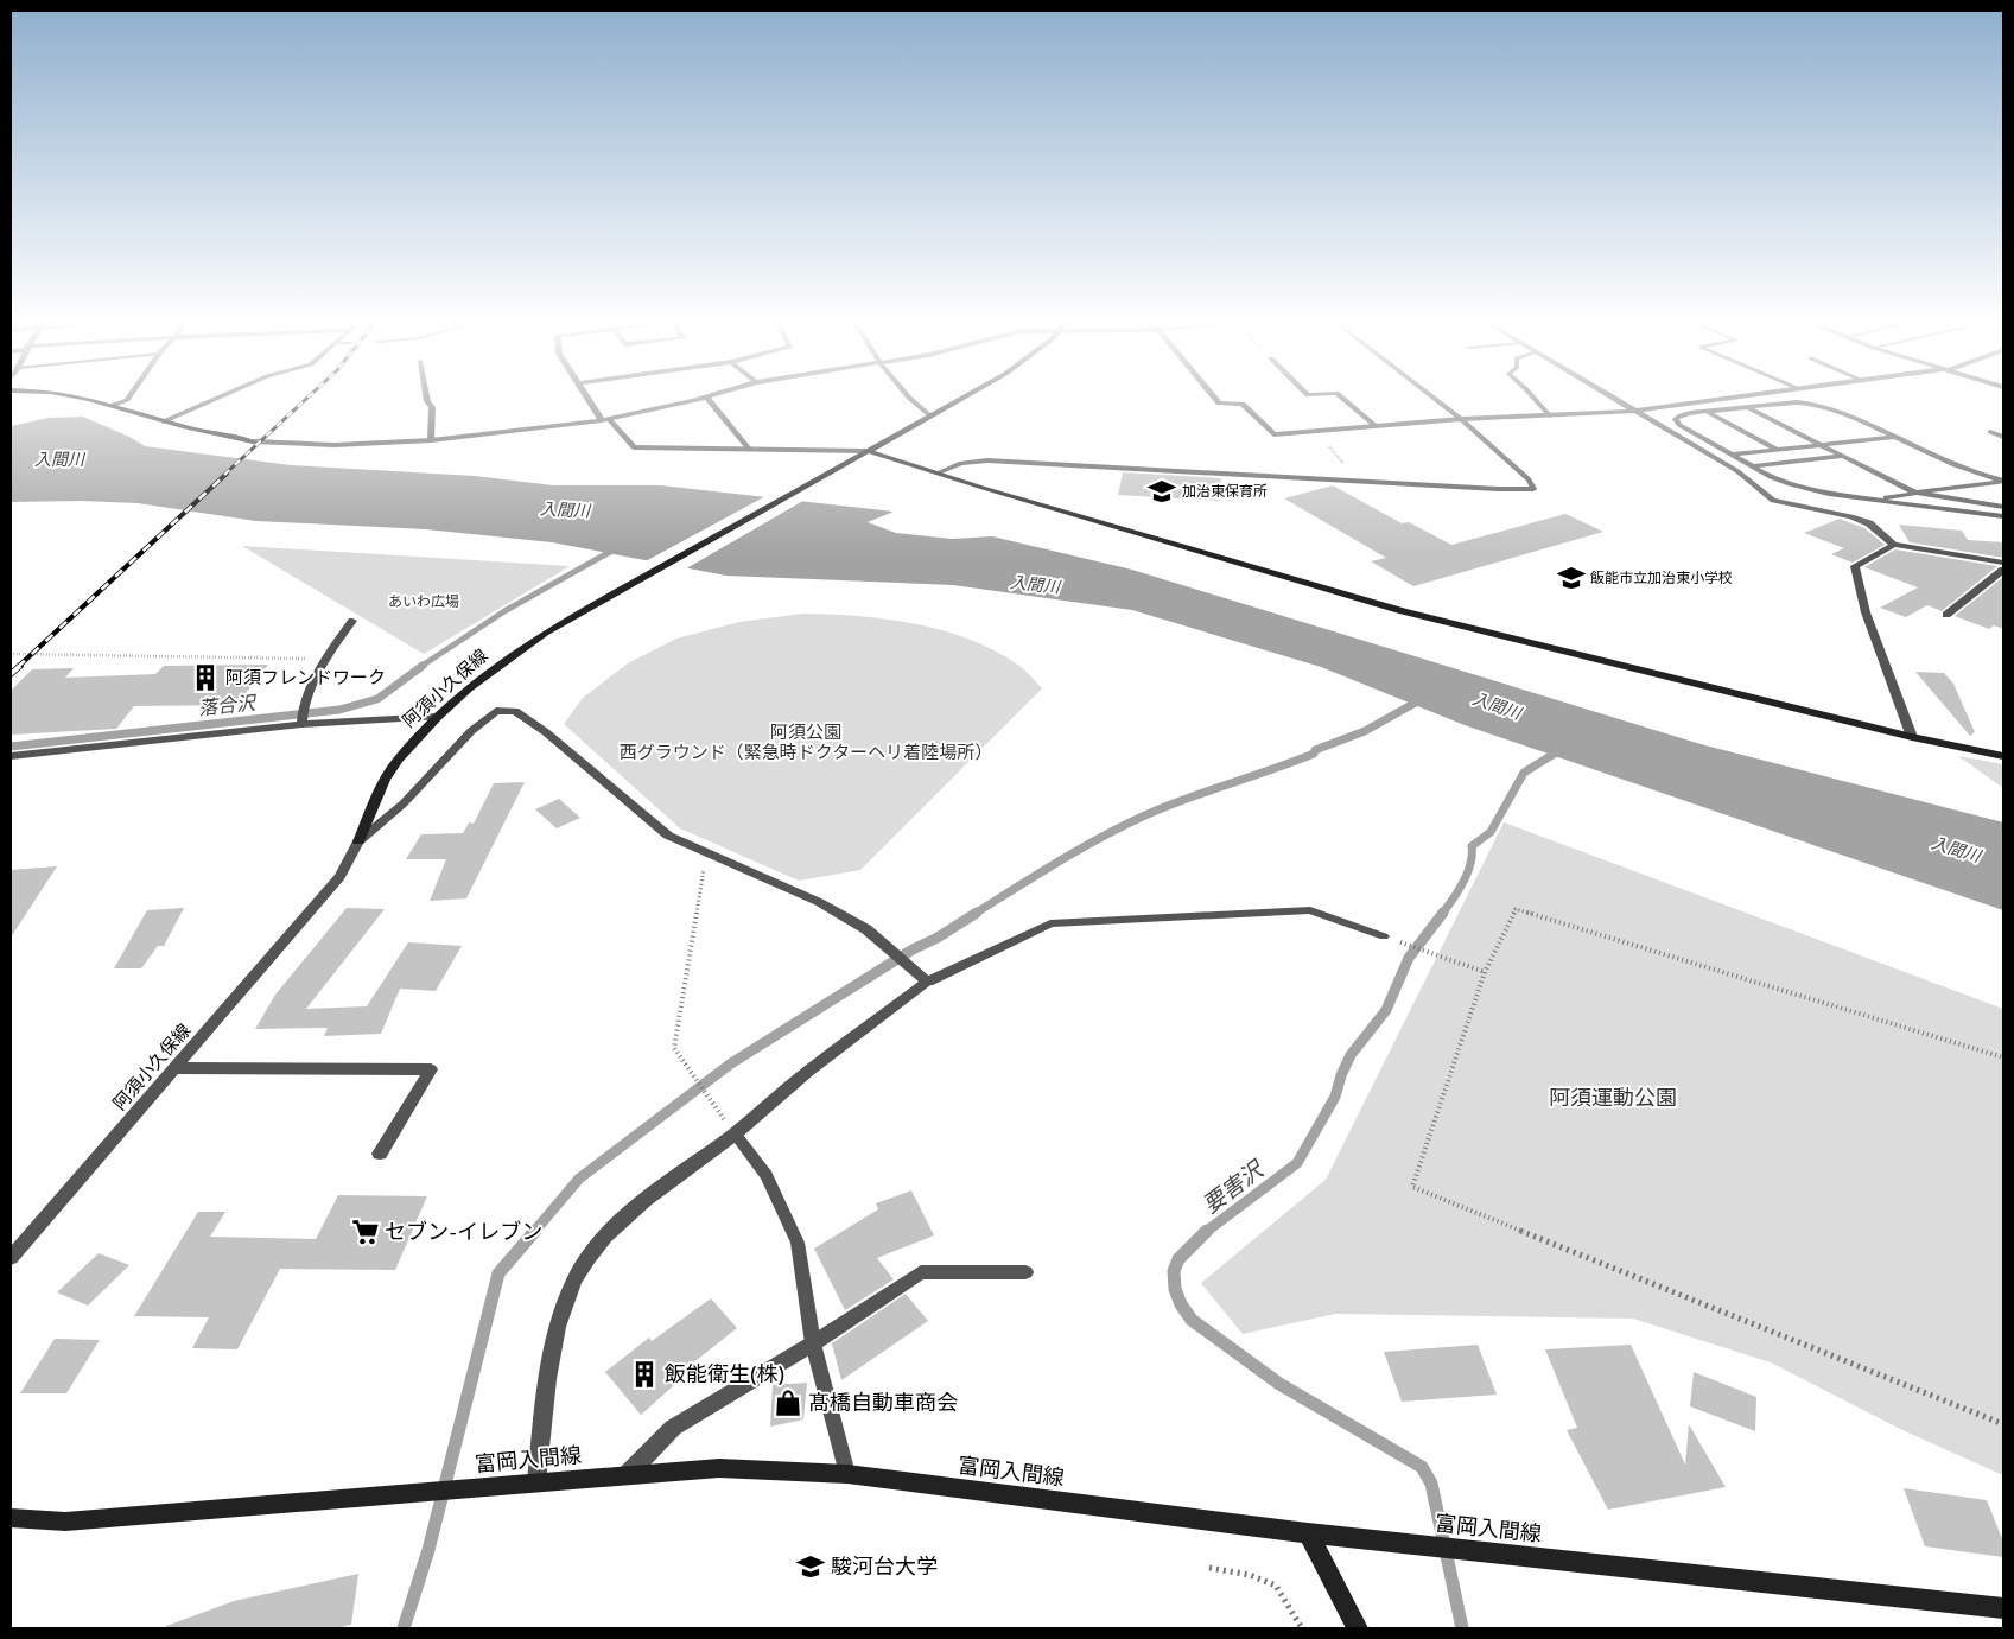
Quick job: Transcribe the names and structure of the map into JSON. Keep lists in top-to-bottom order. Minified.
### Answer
{"streets":{"street":["阿須小久保線","富岡入間線"]},"water":["入間川","落合沢","要害沢"],"parks":["あいわ広場","阿須公園 西グラウンド（緊急時ドクターヘリ着陸場所）","阿須運動公園"],"places":{"school or university":["加治東保育所","飯能市立加治東小学校","駿河台大学"],"building":["阿須フレンドワーク","飯能衛生(株)"],"supermarket":["セブン-イレブン"],"shop":["髙橋自動車商会"]}}
